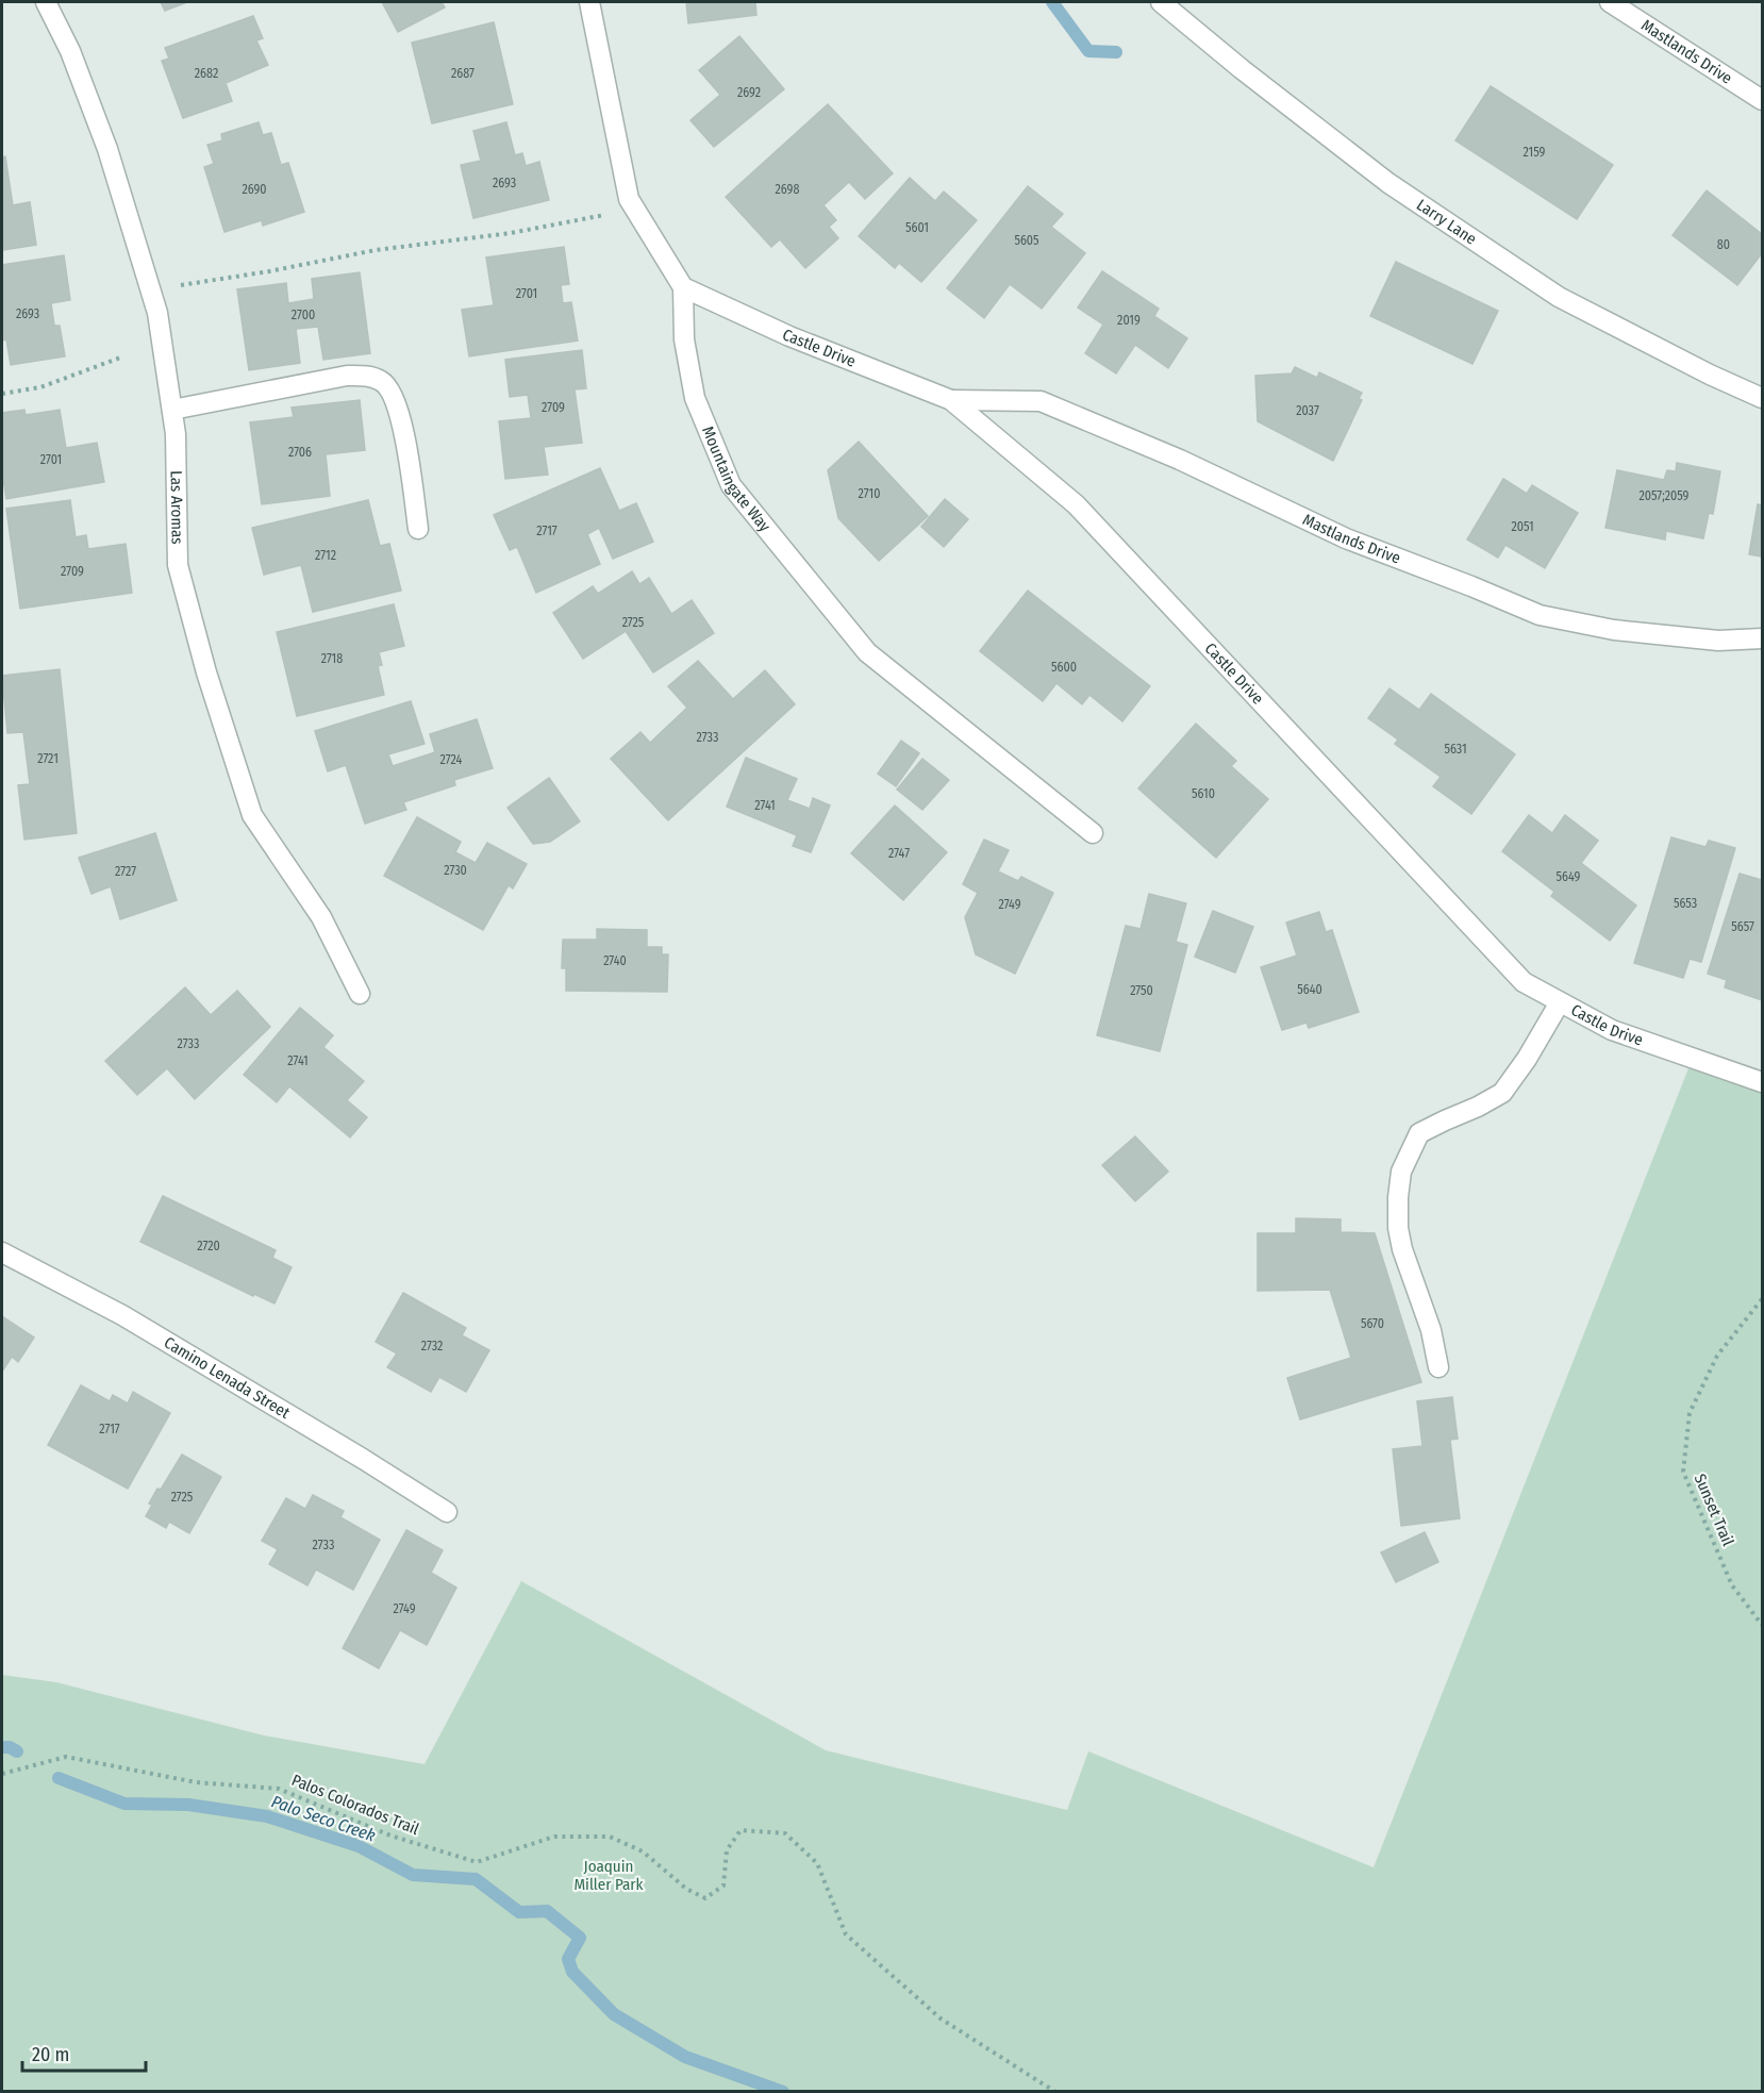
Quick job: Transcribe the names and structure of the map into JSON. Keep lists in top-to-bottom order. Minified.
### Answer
{"streets":{"street":["Mastlands Drive","Larry Lane","Castle Drive","Mountaingate Way","Las Aromas","Camino Lenada Street"],"path":["Sunset Trail","Palos Colorados Trail"]},"crossings":[["Mastlands Drive","Castle Drive"],["Castle Drive","Mountaingate Way"]],"water":["Palo Seco Creek"],"parks":["Joaquin Miller Park"],"house_numbers":["2682","2687","2692","2159","2693","2690","2698","5601","5605","80","2701","2693","2700","2019","2709","2037","2706","2701","2710","2057;2059","2051","2717","2712","2709","2725","2718","5600","2733","5631","2721","2724","5610","2741","2747","2730","2727","5649","5653","2749","5657","2740","5640","2750","2733","2741","2720","5670","2732","2717","2725","2733","2749"],"scale_bar":"20 m"}
